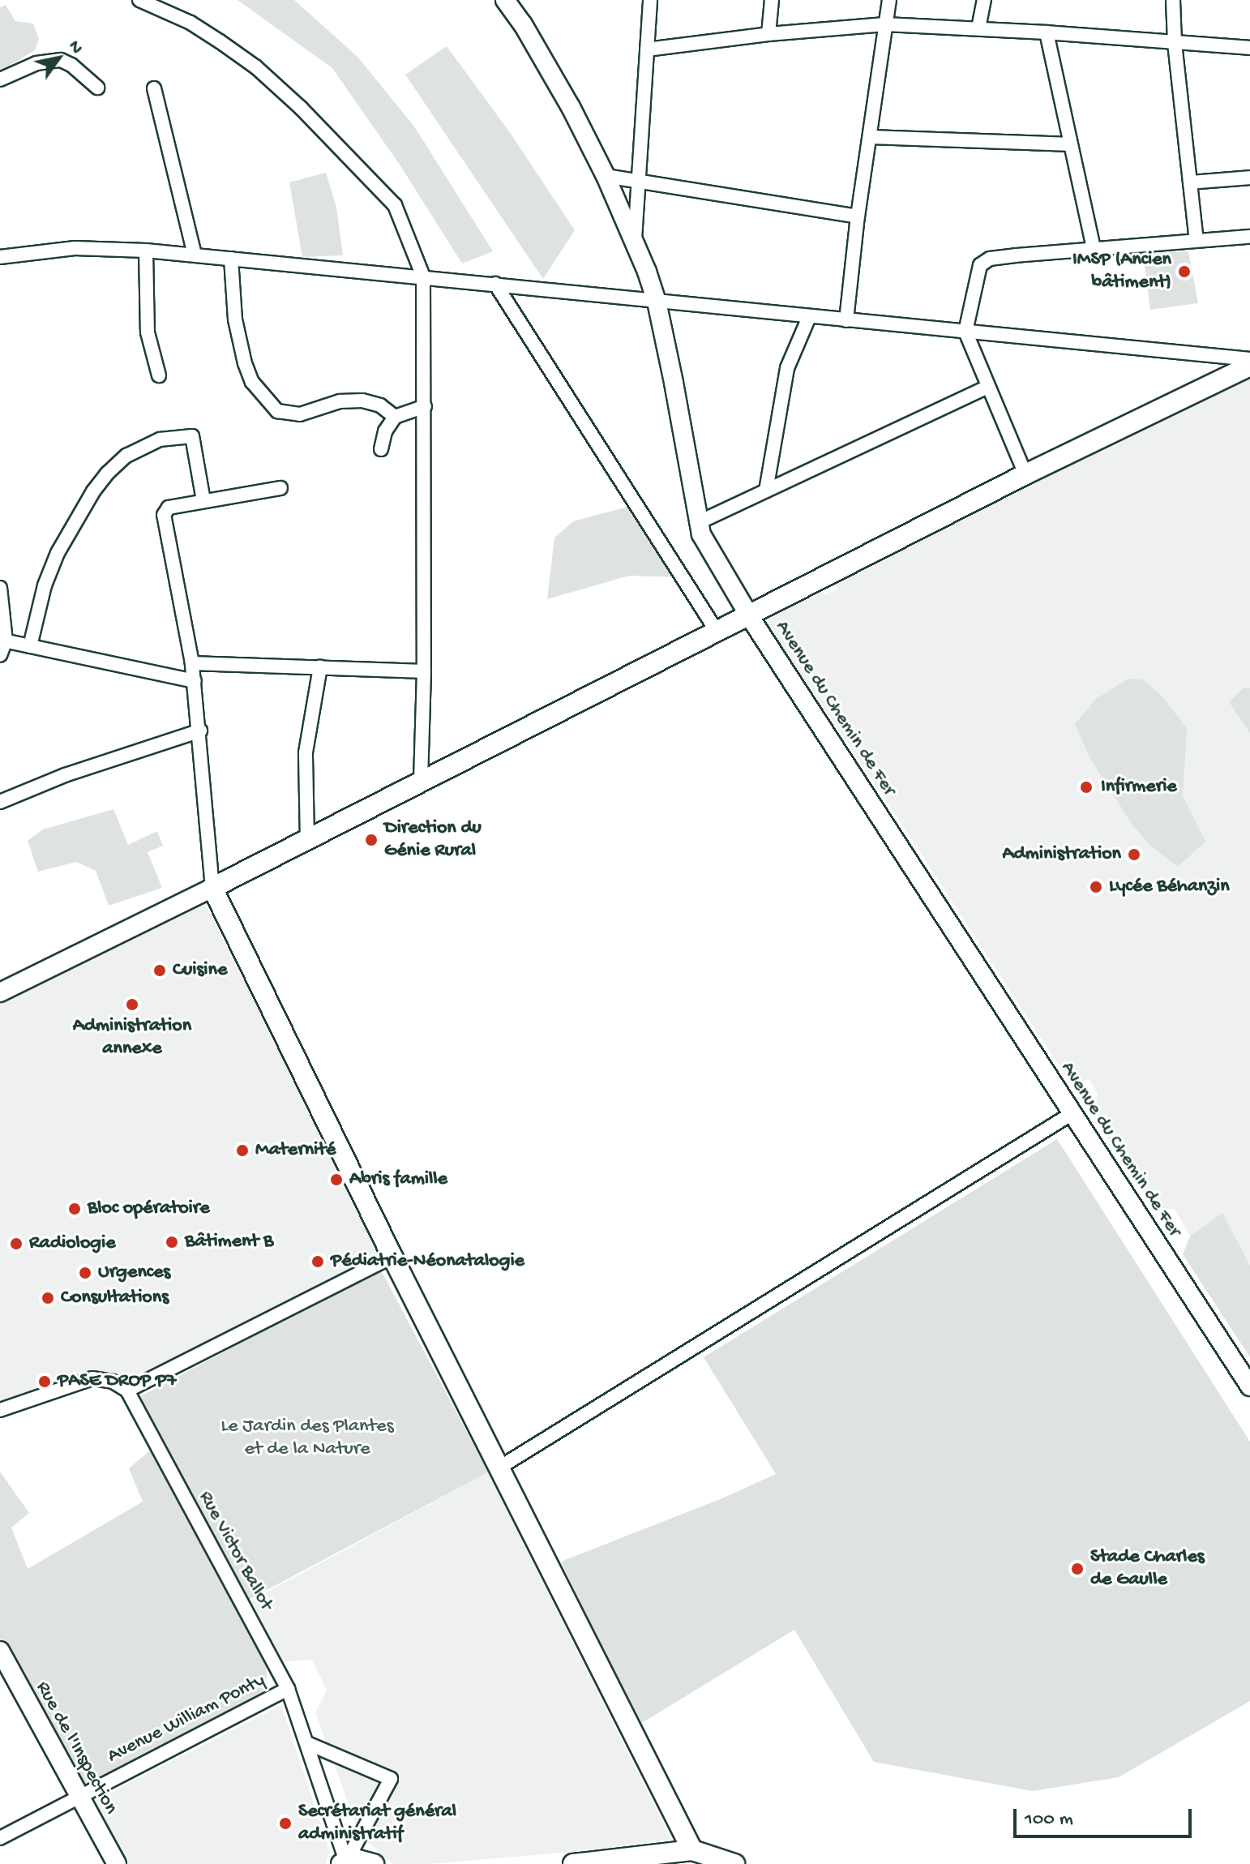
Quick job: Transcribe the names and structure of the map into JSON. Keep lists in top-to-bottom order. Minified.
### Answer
{"streets":{"street":["Avenue du Chemin de Fer","Rue Victor Ballot","Avenue William Ponty","Rue de l'Inspection"]},"crossings":[["Rue Victor Ballot","Avenue William Ponty"],["Avenue William Ponty","Rue de l'Inspection"]],"parks":["Le Jardin des Plantes et de la Nature"],"places":["IMSP (Ancien bâtiment)","Infirmerie","Direction du Génie Rural","Administration","Lycée Béhanzin","Cuisine","Administration annexe","Maternité","Abris famille","Bloc opératoire","Bâtiment B","Radiologie","Pédiatrie-Néonatalogie","Urgences","Consultations","PASE DROP P7","Stade Charles de Gaulle","Secrétariat général administratif"],"scale_bar":"100 m","north":"top right"}
